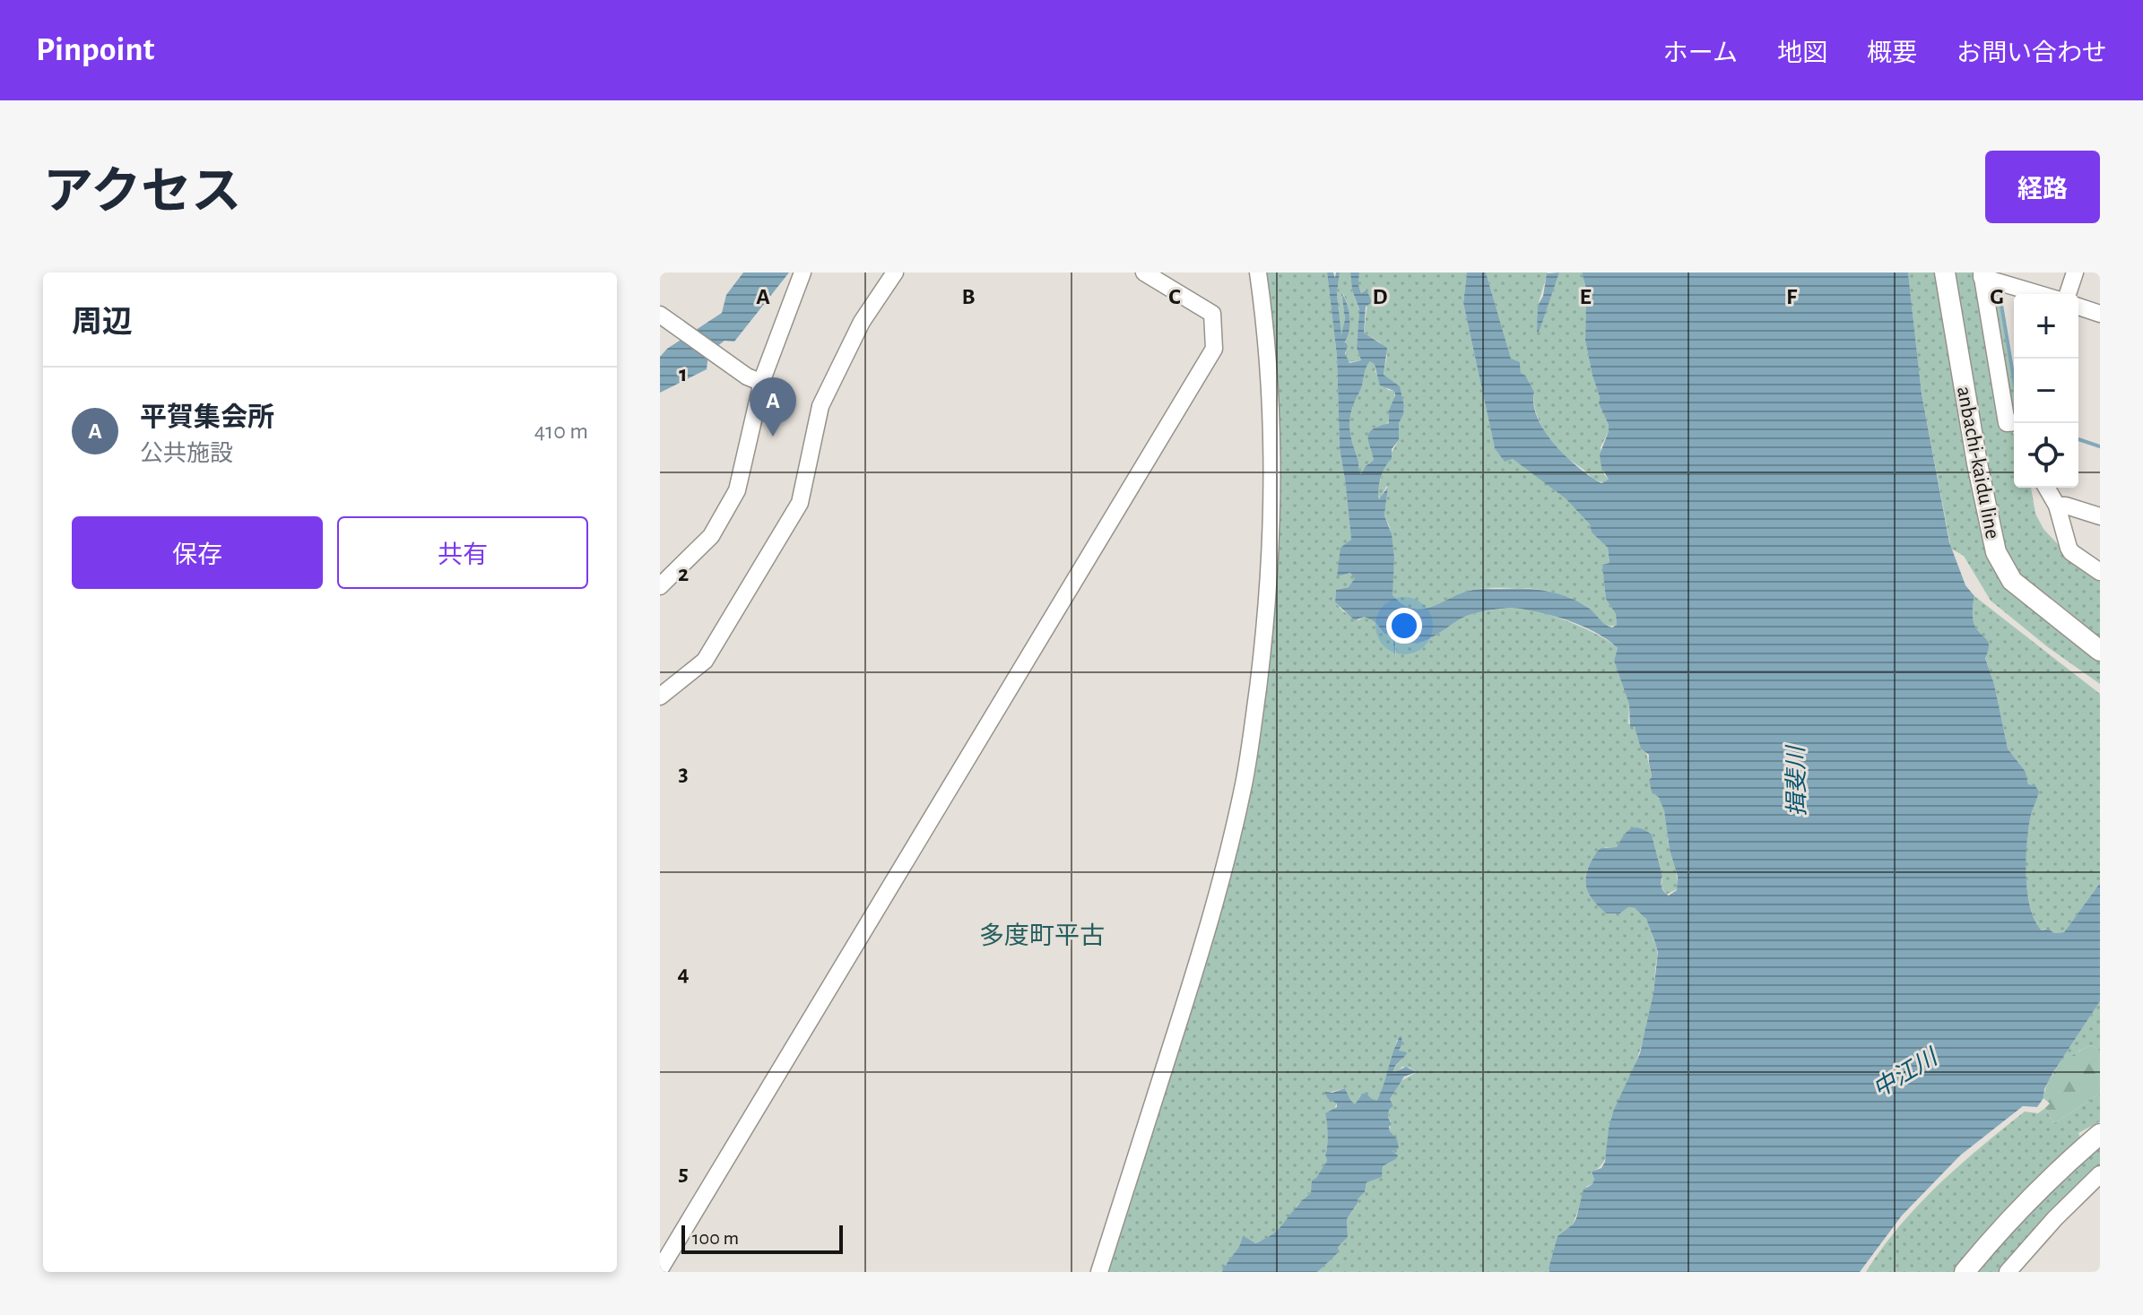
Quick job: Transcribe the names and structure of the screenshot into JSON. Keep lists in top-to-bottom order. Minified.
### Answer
{"streets":{"main road":["anbachi-kaidu line"]},"districts":["多度町平古"],"water":["揖斐川","中江川"],"scale_bar":"100 m","page":{"header":"Pinpoint","nav":["ホーム","地図","概要","お問い合わせ"],"title":"アクセス","buttons":["経路",["保存","共有"]],"heading":"周辺","map_buttons":["+","−"],"list":[{"mark":"A","name":"平賀集会所","note":"公共施設","value":"410 m"}],"pins":"A","scale":"100 m"},"grid":{"columns":["A","B","C","D","E","F","G"],"rows":["1","2","3","4","5"]}}
